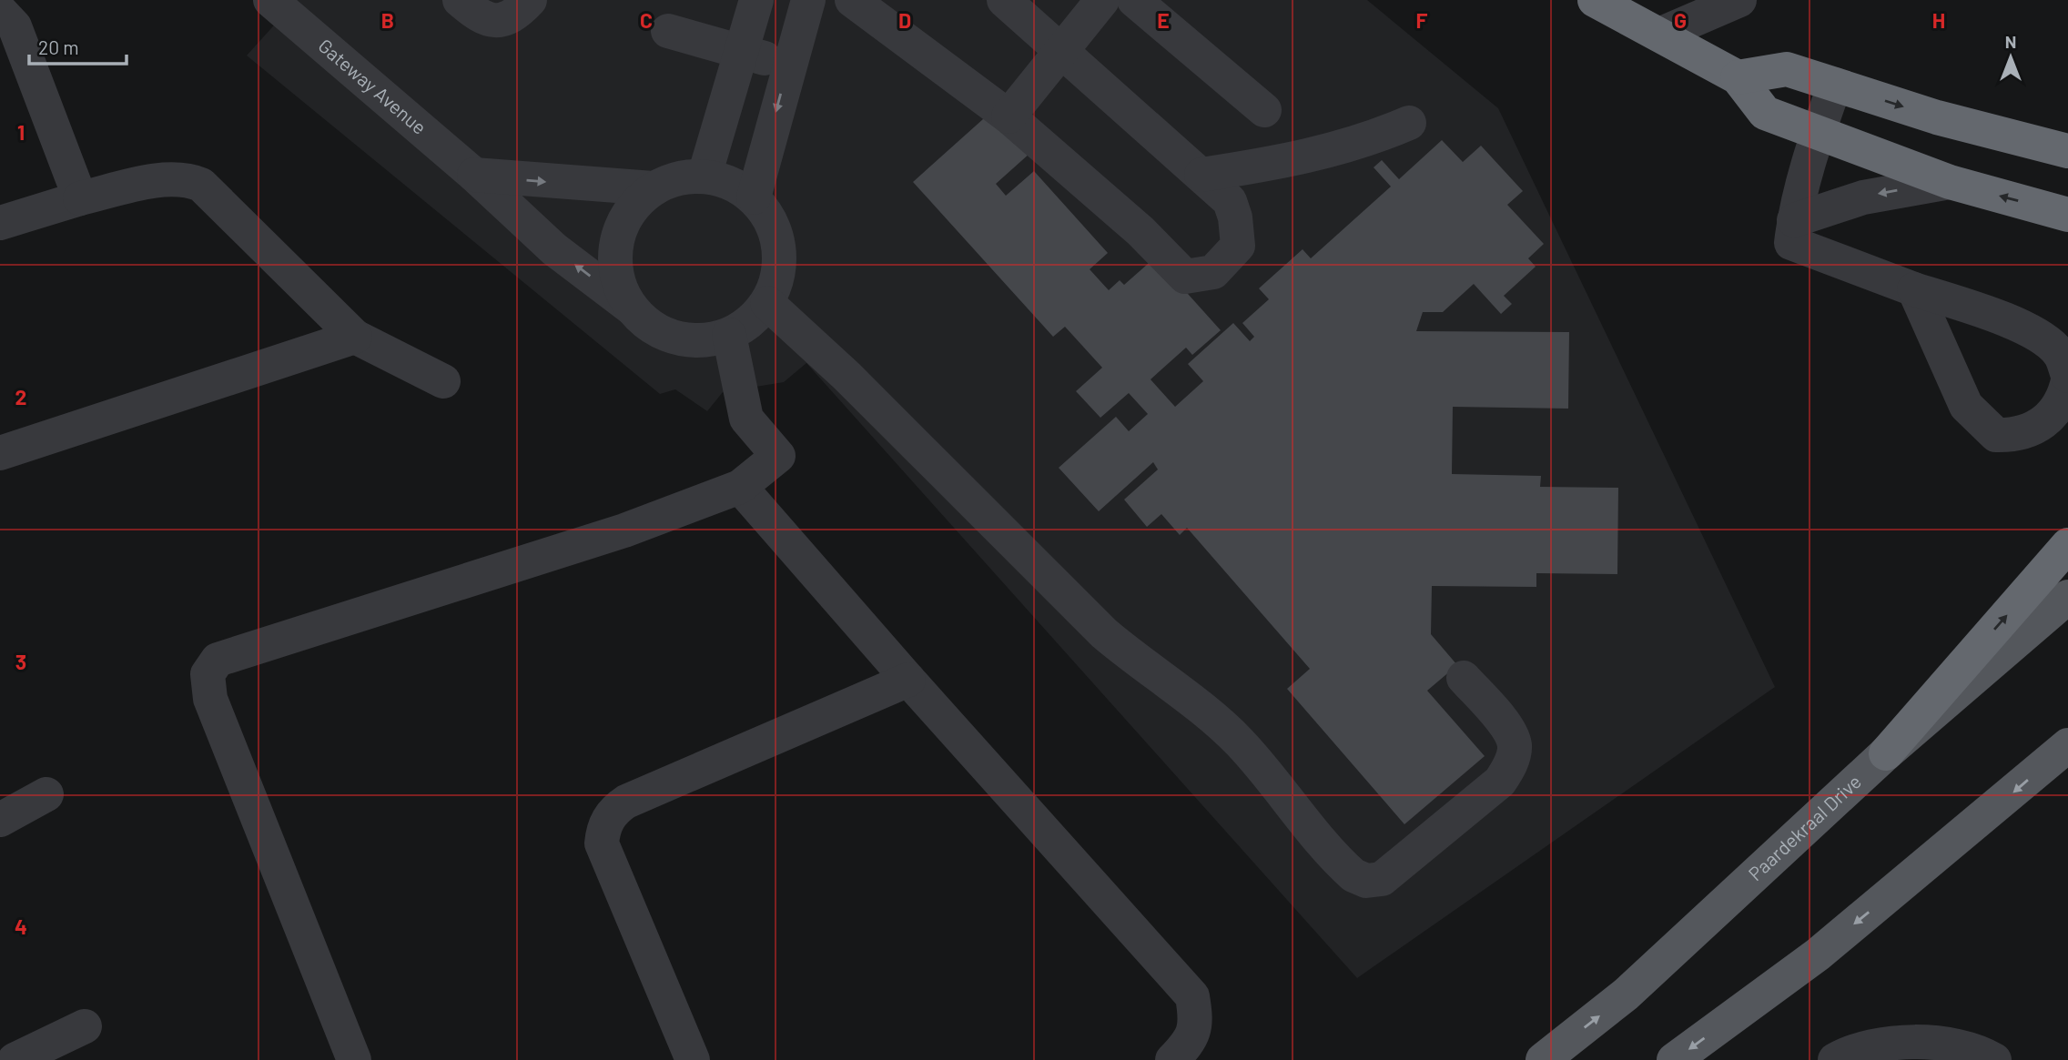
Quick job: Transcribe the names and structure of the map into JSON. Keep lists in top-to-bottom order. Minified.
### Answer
{"streets":{"main road":["Paardekraal Drive"],"street":["Gateway Avenue"]},"scale_bar":"20 m","north":"top","grid":{"columns":["B","C","D","E","F","G","H"],"rows":["1","2","3","4"]}}
